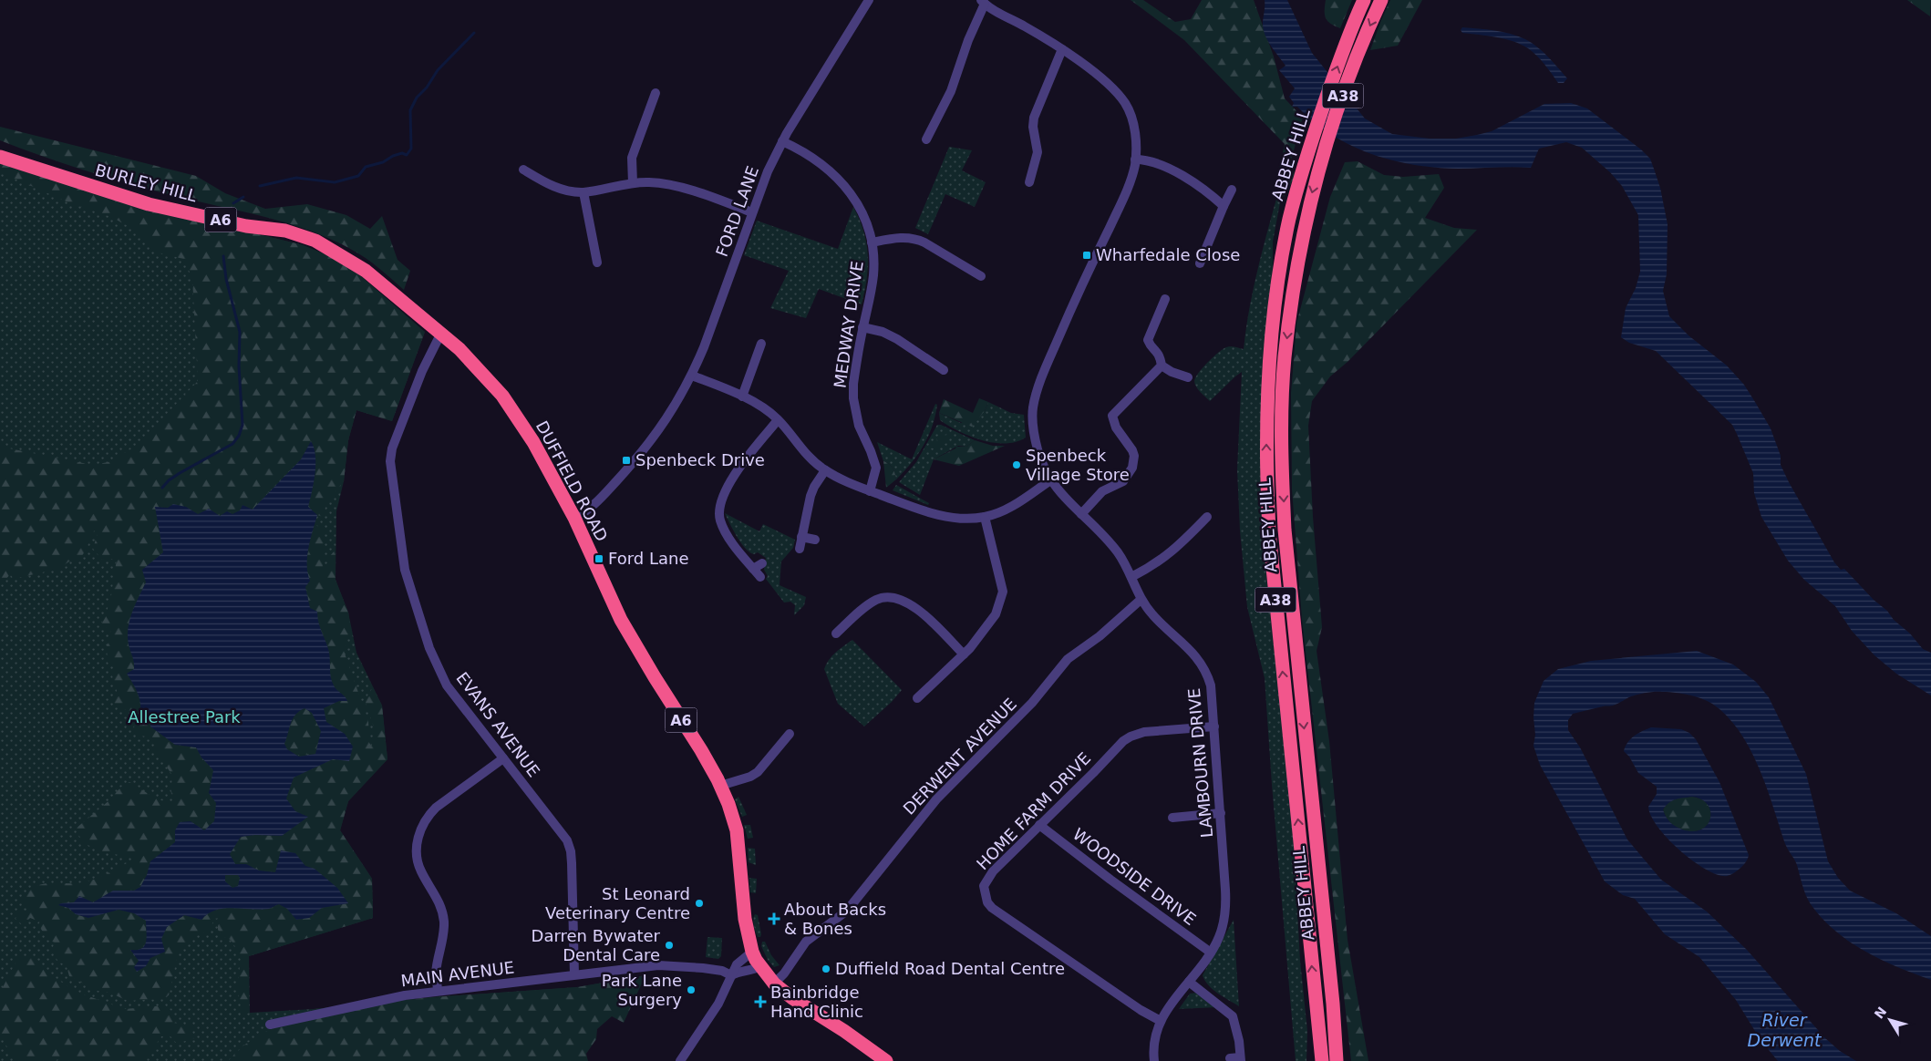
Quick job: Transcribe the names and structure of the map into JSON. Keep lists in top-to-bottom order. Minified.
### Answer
{"streets":{"highway":["A38","ABBEY HILL","BURLEY HILL","A6","DUFFIELD ROAD"],"street":["FORD LANE","MEDWAY DRIVE","EVANS AVENUE","DERWENT AVENUE","LAMBOURN DRIVE","HOME FARM DRIVE","WOODSIDE DRIVE","MAIN AVENUE"]},"crossings":[["BURLEY HILL","DUFFIELD ROAD"],["FORD LANE","MEDWAY DRIVE"],["FORD LANE","DUFFIELD ROAD"],["DUFFIELD ROAD","EVANS AVENUE"],["DUFFIELD ROAD","DERWENT AVENUE"],["EVANS AVENUE","MAIN AVENUE"],["DERWENT AVENUE","LAMBOURN DRIVE"],["LAMBOURN DRIVE","HOME FARM DRIVE"],["LAMBOURN DRIVE","WOODSIDE DRIVE"],["HOME FARM DRIVE","WOODSIDE DRIVE"]],"water":["River Derwent"],"parks":["Allestree Park"],"places":{"transit":["Wharfedale Close","Spenbeck Drive","Ford Lane"],"other":["Spenbeck Village Store","St Leonard Veterinary Centre","Darren Bywater Dental Care","Duffield Road Dental Centre","Park Lane Surgery"],"health":["About Backs & Bones","Bainbridge Hand Clinic"]},"north":"top left"}
